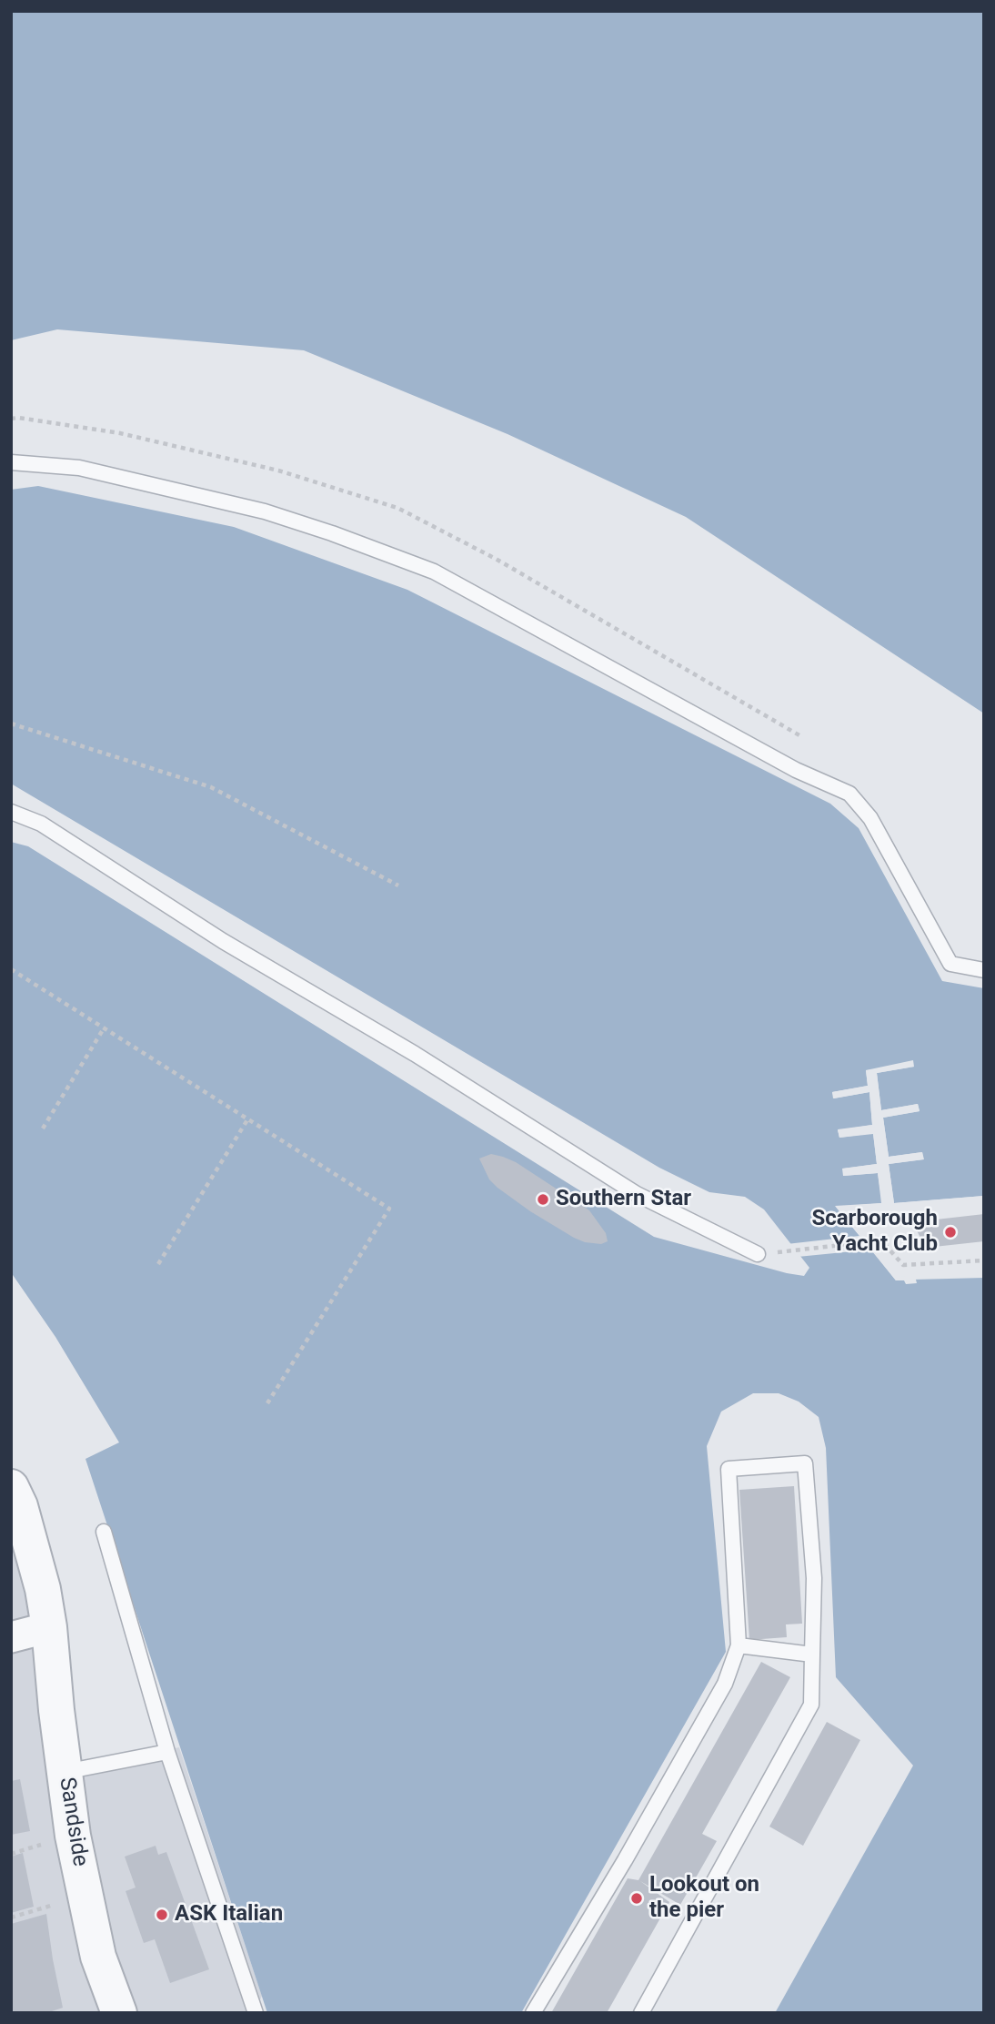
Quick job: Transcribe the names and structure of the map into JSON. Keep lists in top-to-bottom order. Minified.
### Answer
{"streets":{"street":["Sandside"]},"places":["Southern Star","Scarborough Yacht Club","Lookout on the pier","ASK Italian"]}
